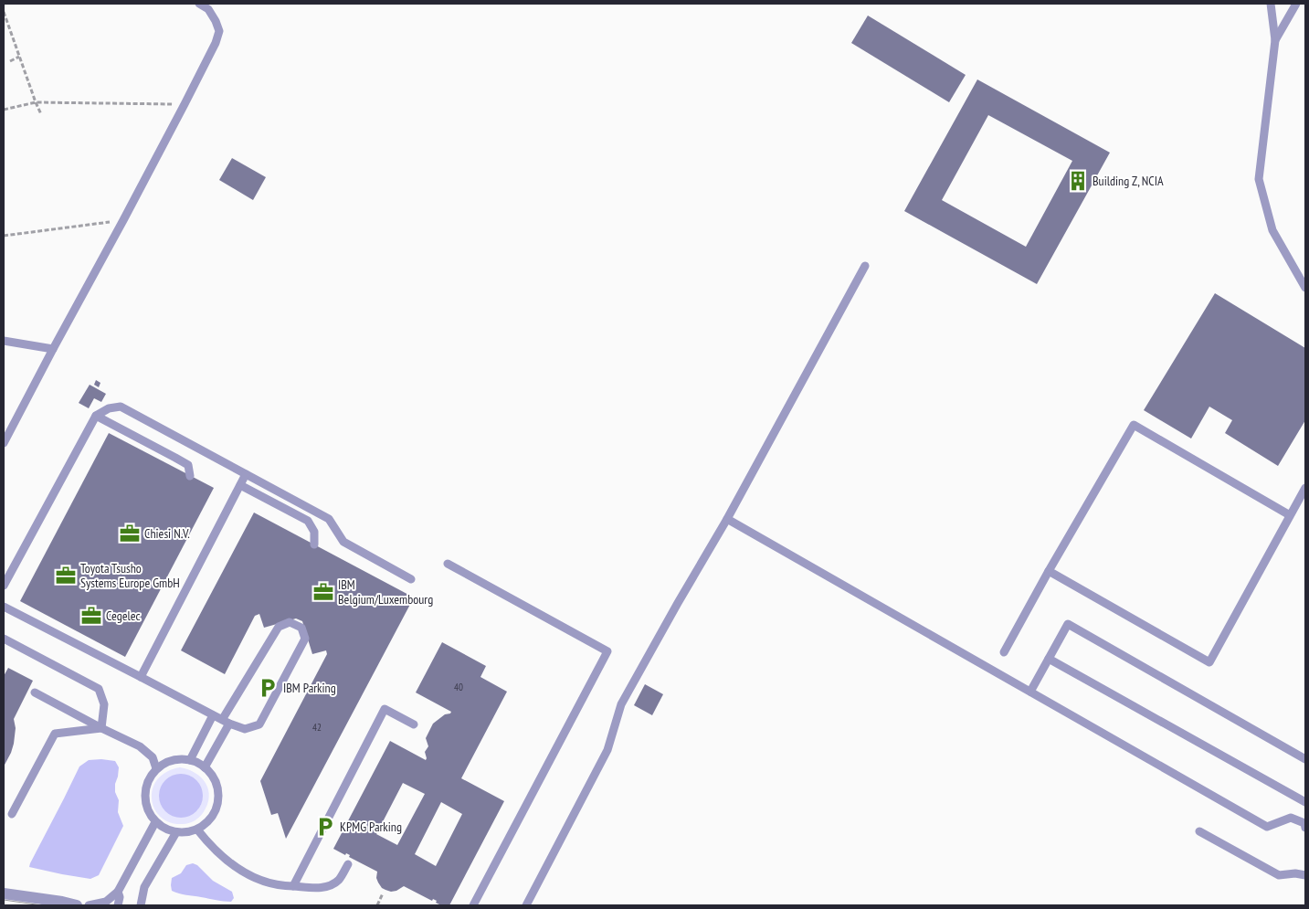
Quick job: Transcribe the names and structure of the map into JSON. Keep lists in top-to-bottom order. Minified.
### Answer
{"places":{"building":["Building Z, NCIA"],"office":["Chiesi N.V.","Toyota Tsusho Systems Europe GmbH","IBM Belgium/Luxembourg","Cegelec"],"parking":["IBM Parking","KPMG Parking"]},"house_numbers":["40","42"]}
